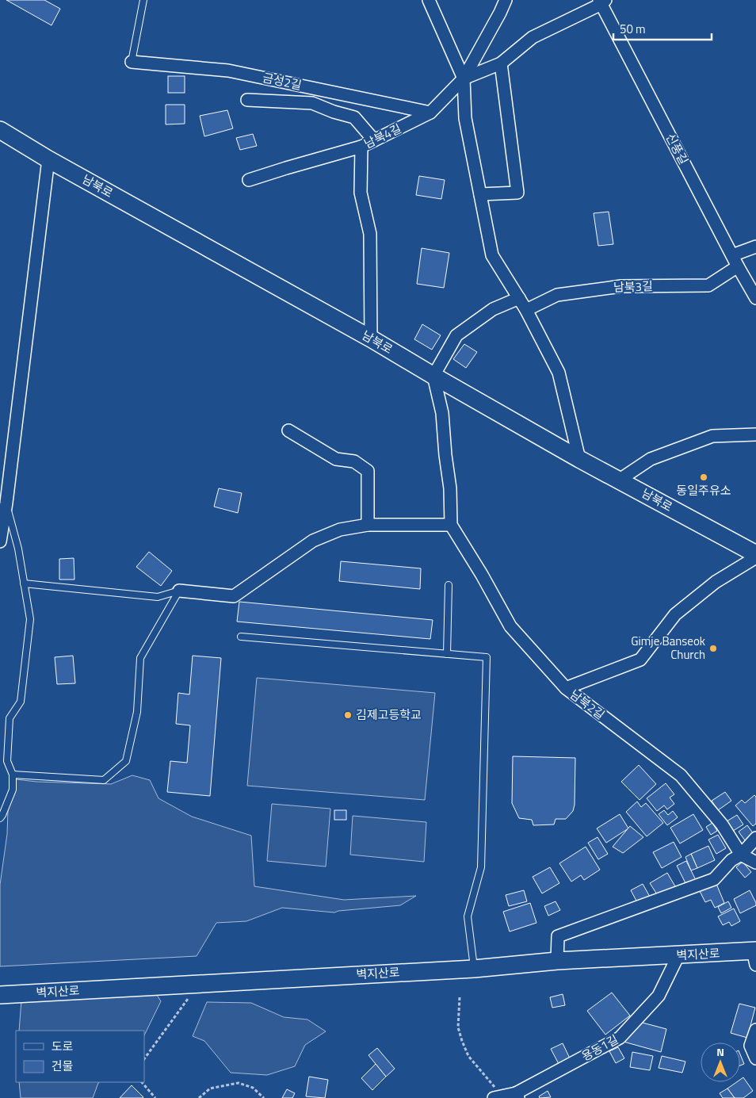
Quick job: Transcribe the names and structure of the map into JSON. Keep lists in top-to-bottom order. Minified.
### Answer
{"streets":{"main road":["남북로","벽지산로"],"street":["금성2길","남북4길","신풍길","남북3길","남북2길","용동1길"]},"crossings":[["금성2길","남북4길"],["남북4길","신풍길"],["신풍길","남북3길"],["벽지산로","용동1길"]],"places":["동일주유소","Gimje Banseok Church","김제고등학교"],"legend":["도로","건물"],"scale_bar":"50 m","north":"top"}
